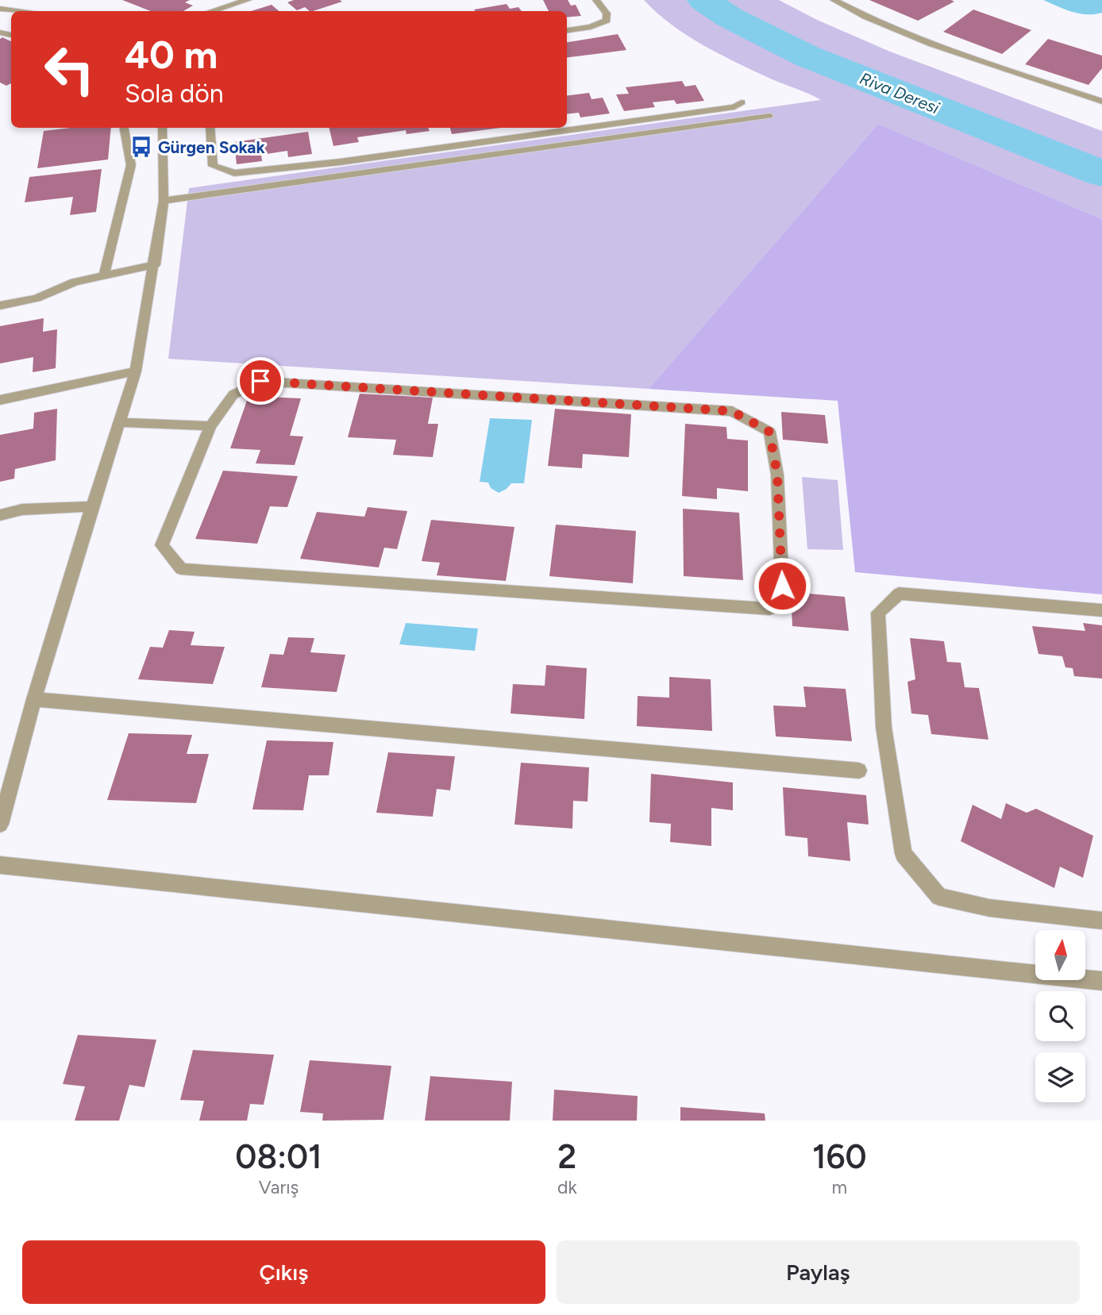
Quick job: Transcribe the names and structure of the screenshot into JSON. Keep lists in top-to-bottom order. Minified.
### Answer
{"water":["Riva Deresi"],"places":{"bus stop":["Gürgen Sokak"]},"north":"top","page":{"turn":["40 m","Sola dön"],"eta":["08:01","Varış","2","dk","160","m"],"buttons":["Çıkış","Paylaş"]}}
